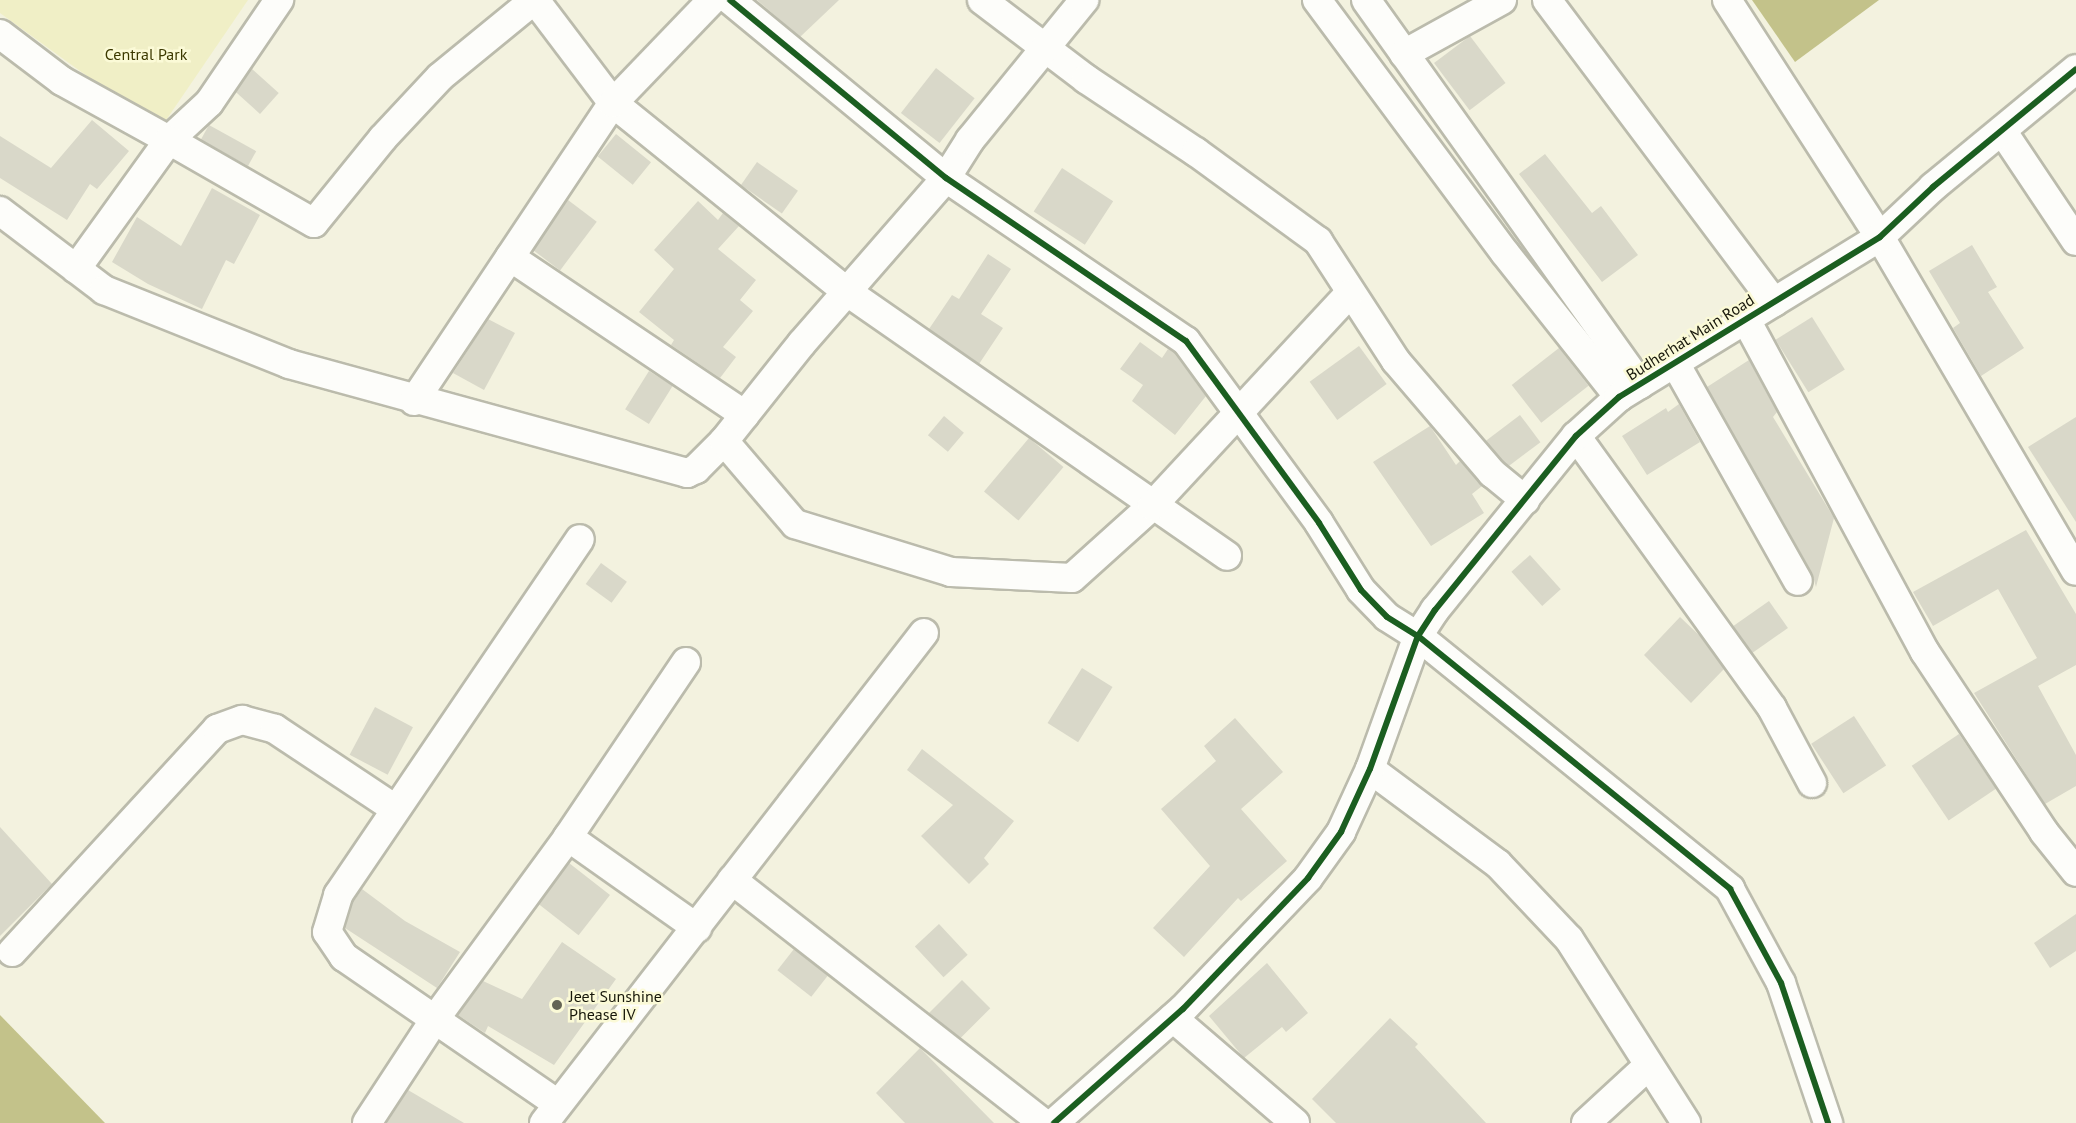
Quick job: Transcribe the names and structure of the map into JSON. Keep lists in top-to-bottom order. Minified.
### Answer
{"streets":{"street":["Budherhat Main Road"]},"parks":["Central Park"],"places":["Jeet Sunshine Phease IV"]}
